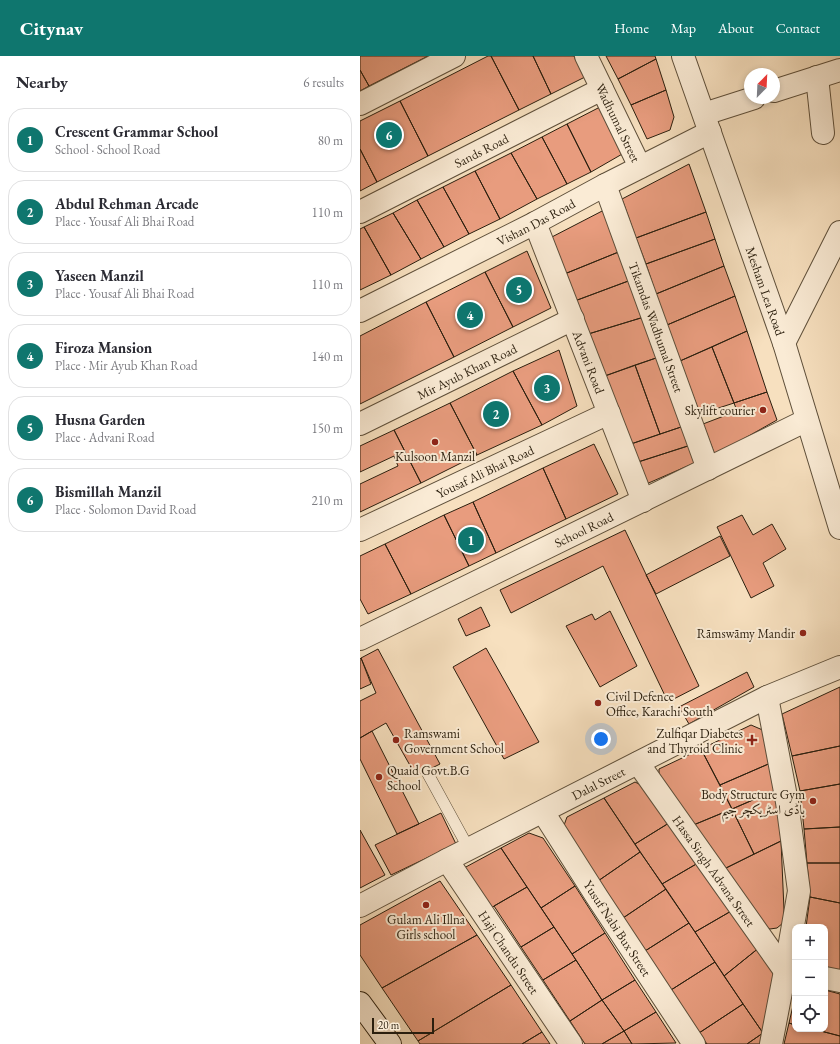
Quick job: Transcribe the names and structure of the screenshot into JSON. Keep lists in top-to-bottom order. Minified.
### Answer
{"streets":{"street":["Wadhumal Street","Sands Road","Vishan Das Road","Mesham Lea Road","Tikamdas Wadhumal Street","Advani Road","Mir Ayub Khan Road","Yousaf Ali Bhai Road","School Road","Dalal Street","Hassa Singh Advana Street","Yusuf Nabi Bux Street","Haji Chandu Street"]},"crossings":[["Wadhumal Street","Sands Road"],["Wadhumal Street","Vishan Das Road"],["Vishan Das Road","Mesham Lea Road"],["Vishan Das Road","Tikamdas Wadhumal Street"],["Vishan Das Road","Advani Road"],["Mesham Lea Road","School Road"],["Tikamdas Wadhumal Street","School Road"],["Advani Road","Mir Ayub Khan Road"],["Advani Road","Yousaf Ali Bhai Road"],["Advani Road","School Road"],["Dalal Street","Hassa Singh Advana Street"],["Dalal Street","Yusuf Nabi Bux Street"],["Dalal Street","Haji Chandu Street"]],"places":{"other":["Skylift courier","Kulsoon Manzil","Rāmswāmy Mandir","Civil Defence Office, Karachi South","Ramswami Government School","Quaid Govt.B.G School","Body Structure Gym باڈی اسٹریکچر جیم","Gulam Ali Illna Girls school"],"health":["Zulfiqar Diabetes and Thyroid Clinic"]},"scale_bar":"20 m","north":"top right","page":{"header":"Citynav","nav":["Home","Map","About","Contact"],"heading":["Nearby","6 results"],"list":[{"mark":"1","name":"Crescent Grammar School","note":"School · School Road","value":"80 m"},{"mark":"2","name":"Abdul Rehman Arcade","note":"Place · Yousaf Ali Bhai Road","value":"110 m"},{"mark":"3","name":"Yaseen Manzil","note":"Place · Yousaf Ali Bhai Road","value":"110 m"},{"mark":"4","name":"Firoza Mansion","note":"Place · Mir Ayub Khan Road","value":"140 m"},{"mark":"5","name":"Husna Garden","note":"Place · Advani Road","value":"150 m"},{"mark":"6","name":"Bismillah Manzil","note":"Place · Solomon David Road","value":"210 m"}],"pins":["6","5","4","3","2","1"],"map_buttons":["+","−"],"scale":"20 m"}}
